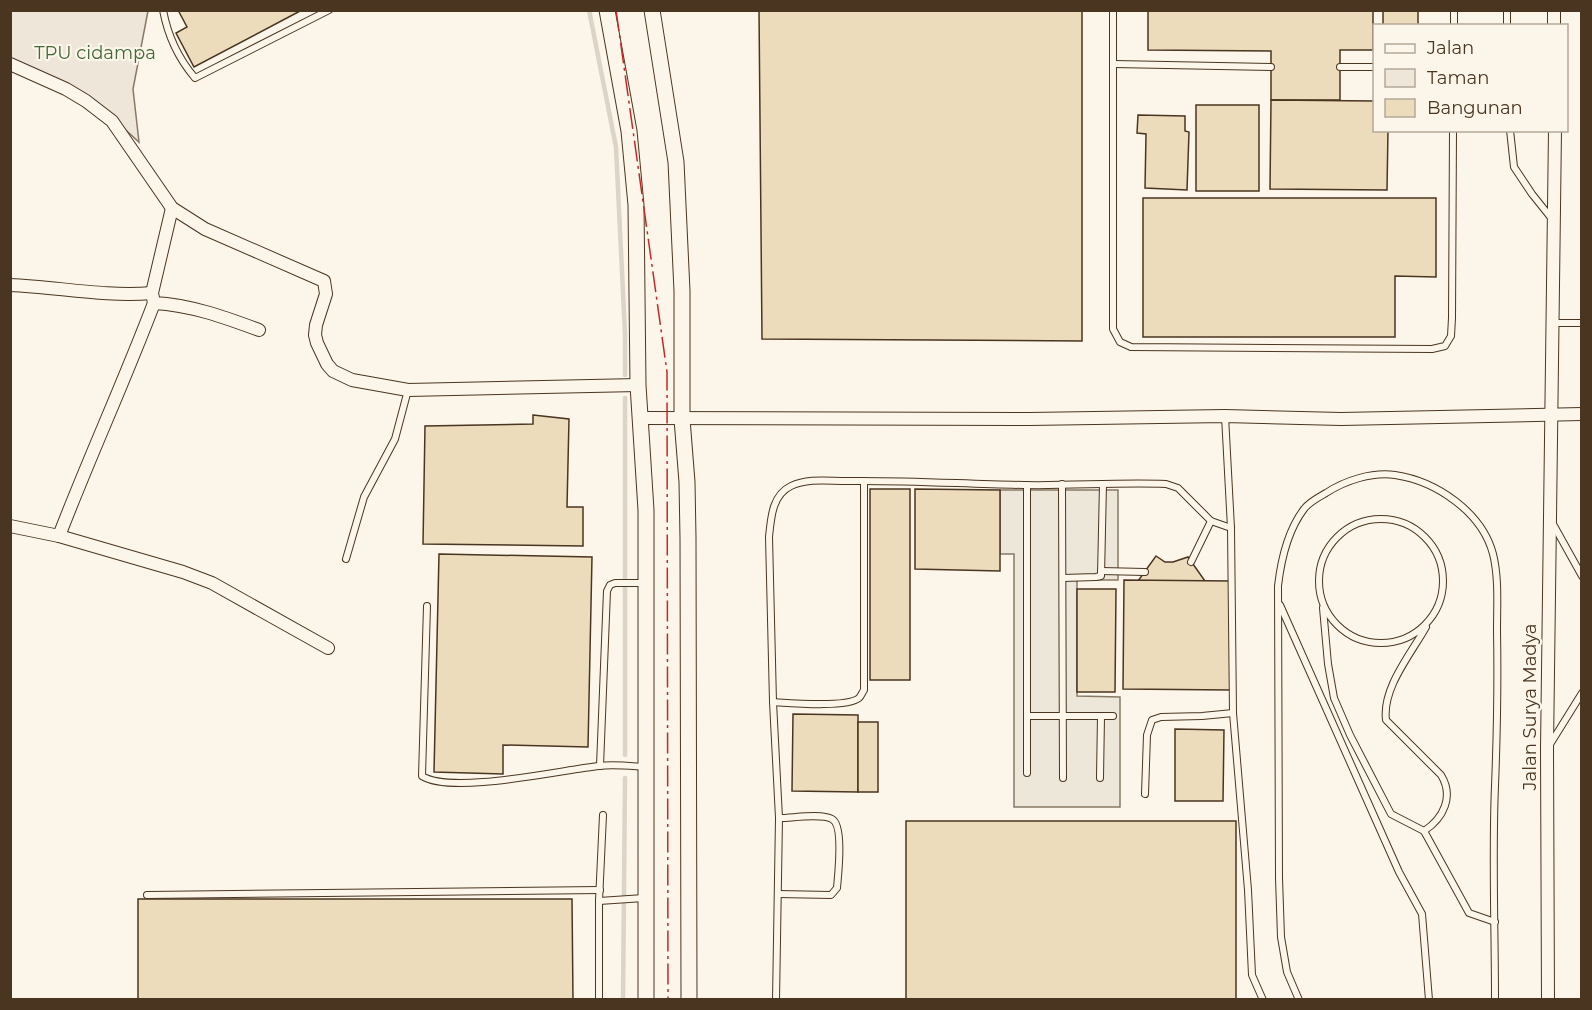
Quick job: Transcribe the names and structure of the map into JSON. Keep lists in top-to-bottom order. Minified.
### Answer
{"streets":{"street":["Jalan Surya Madya"]},"parks":["TPU cidampa"],"legend":["Jalan","Taman","Bangunan"]}
